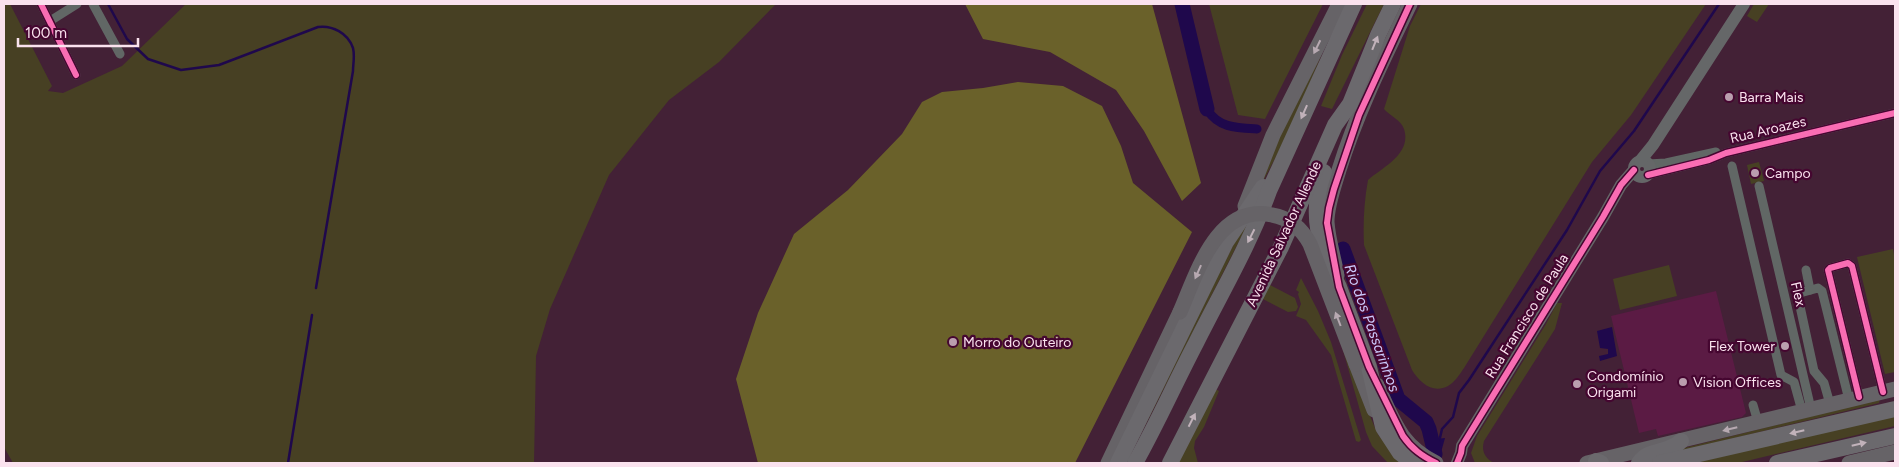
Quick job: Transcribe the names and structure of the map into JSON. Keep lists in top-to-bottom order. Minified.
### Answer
{"streets":{"highway":["Avenida Salvador Allende"],"street":["Rua Aroazes","Flex","Rua Francisco de Paula"]},"crossings":[["Rua Aroazes","Rua Francisco de Paula"]],"water":["Rio dos Passarinhos"],"places":["Barra Mais","Campo","Morro do Outeiro","Flex Tower","Vision Offices","Condomínio Origami"],"scale_bar":"100 m"}
